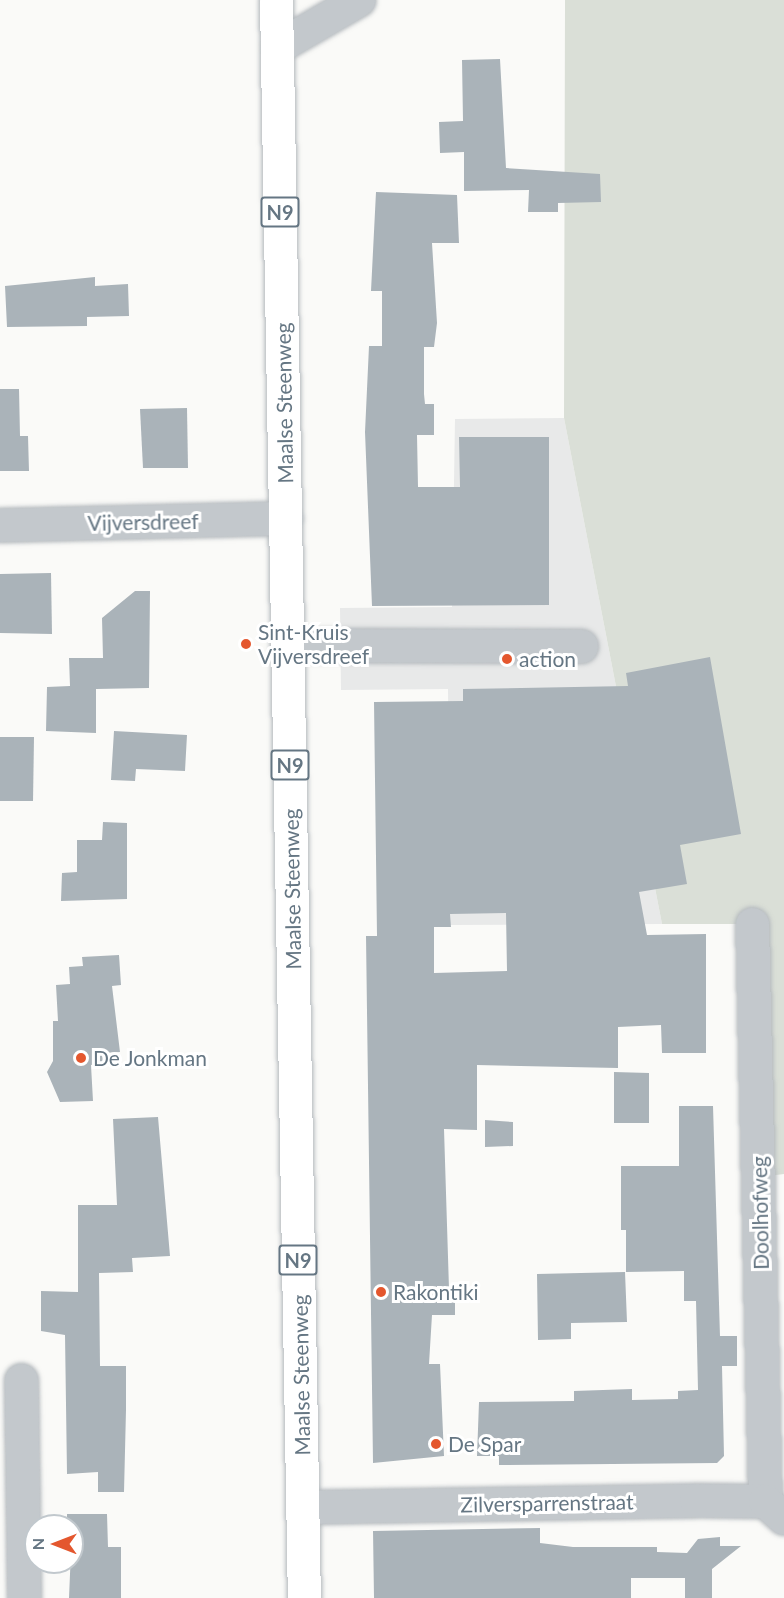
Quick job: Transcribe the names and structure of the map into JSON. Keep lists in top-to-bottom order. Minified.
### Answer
{"streets":{"main road":["N9","Maalse Steenweg"],"street":["Vijversdreef","Doolhofweg","Zilversparrenstraat"]},"crossings":[["Maalse Steenweg","Vijversdreef"],["Maalse Steenweg","Zilversparrenstraat"],["Doolhofweg","Zilversparrenstraat"]],"places":["Sint-Kruis Vijversdreef","action","De Jonkman","Rakontiki","De Spar"],"north":"left"}
